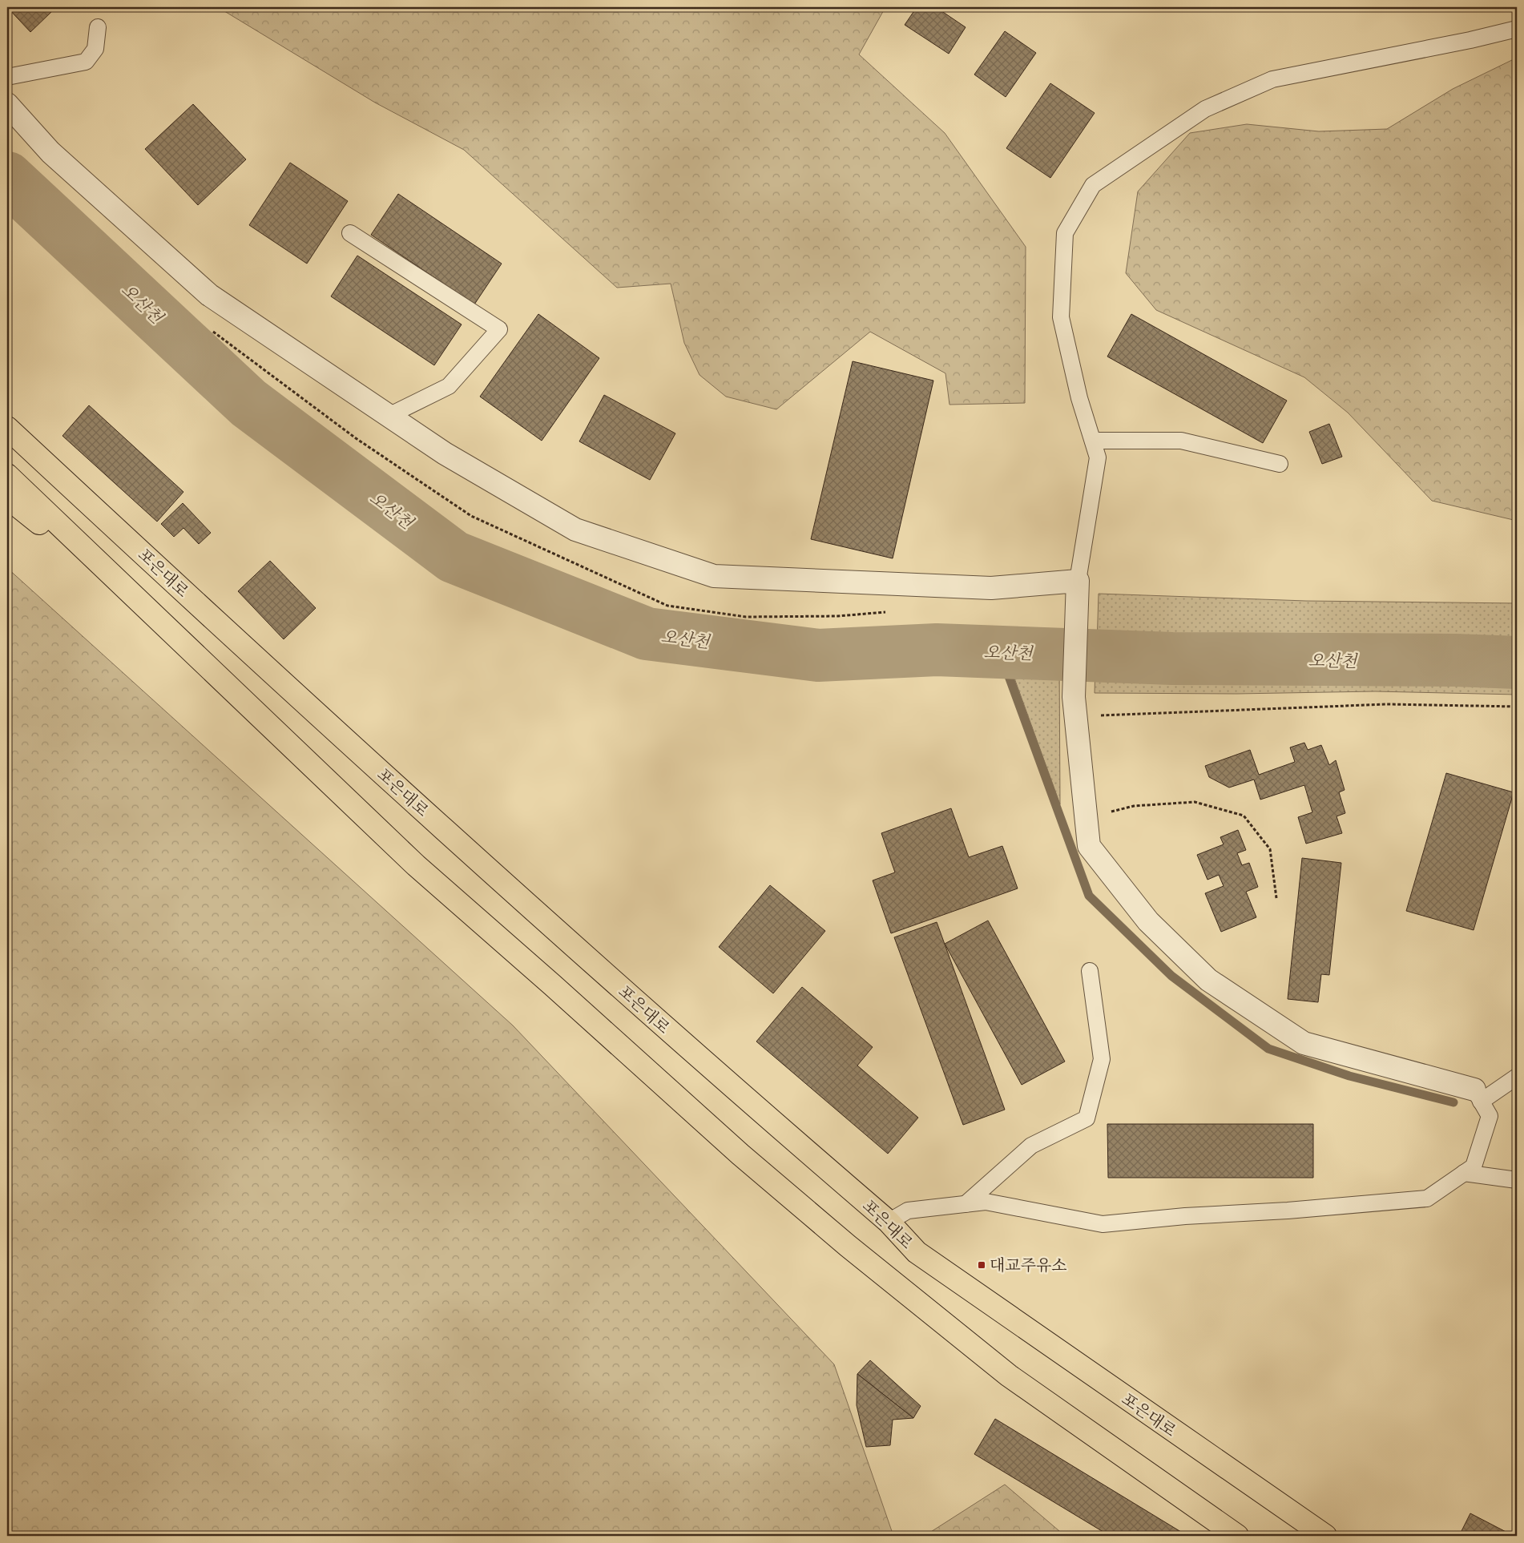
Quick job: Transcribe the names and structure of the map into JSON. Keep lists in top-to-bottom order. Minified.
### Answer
{"streets":{"highway":["포은대로"]},"water":["오산천"],"places":{"transit":["대교주유소"]}}
